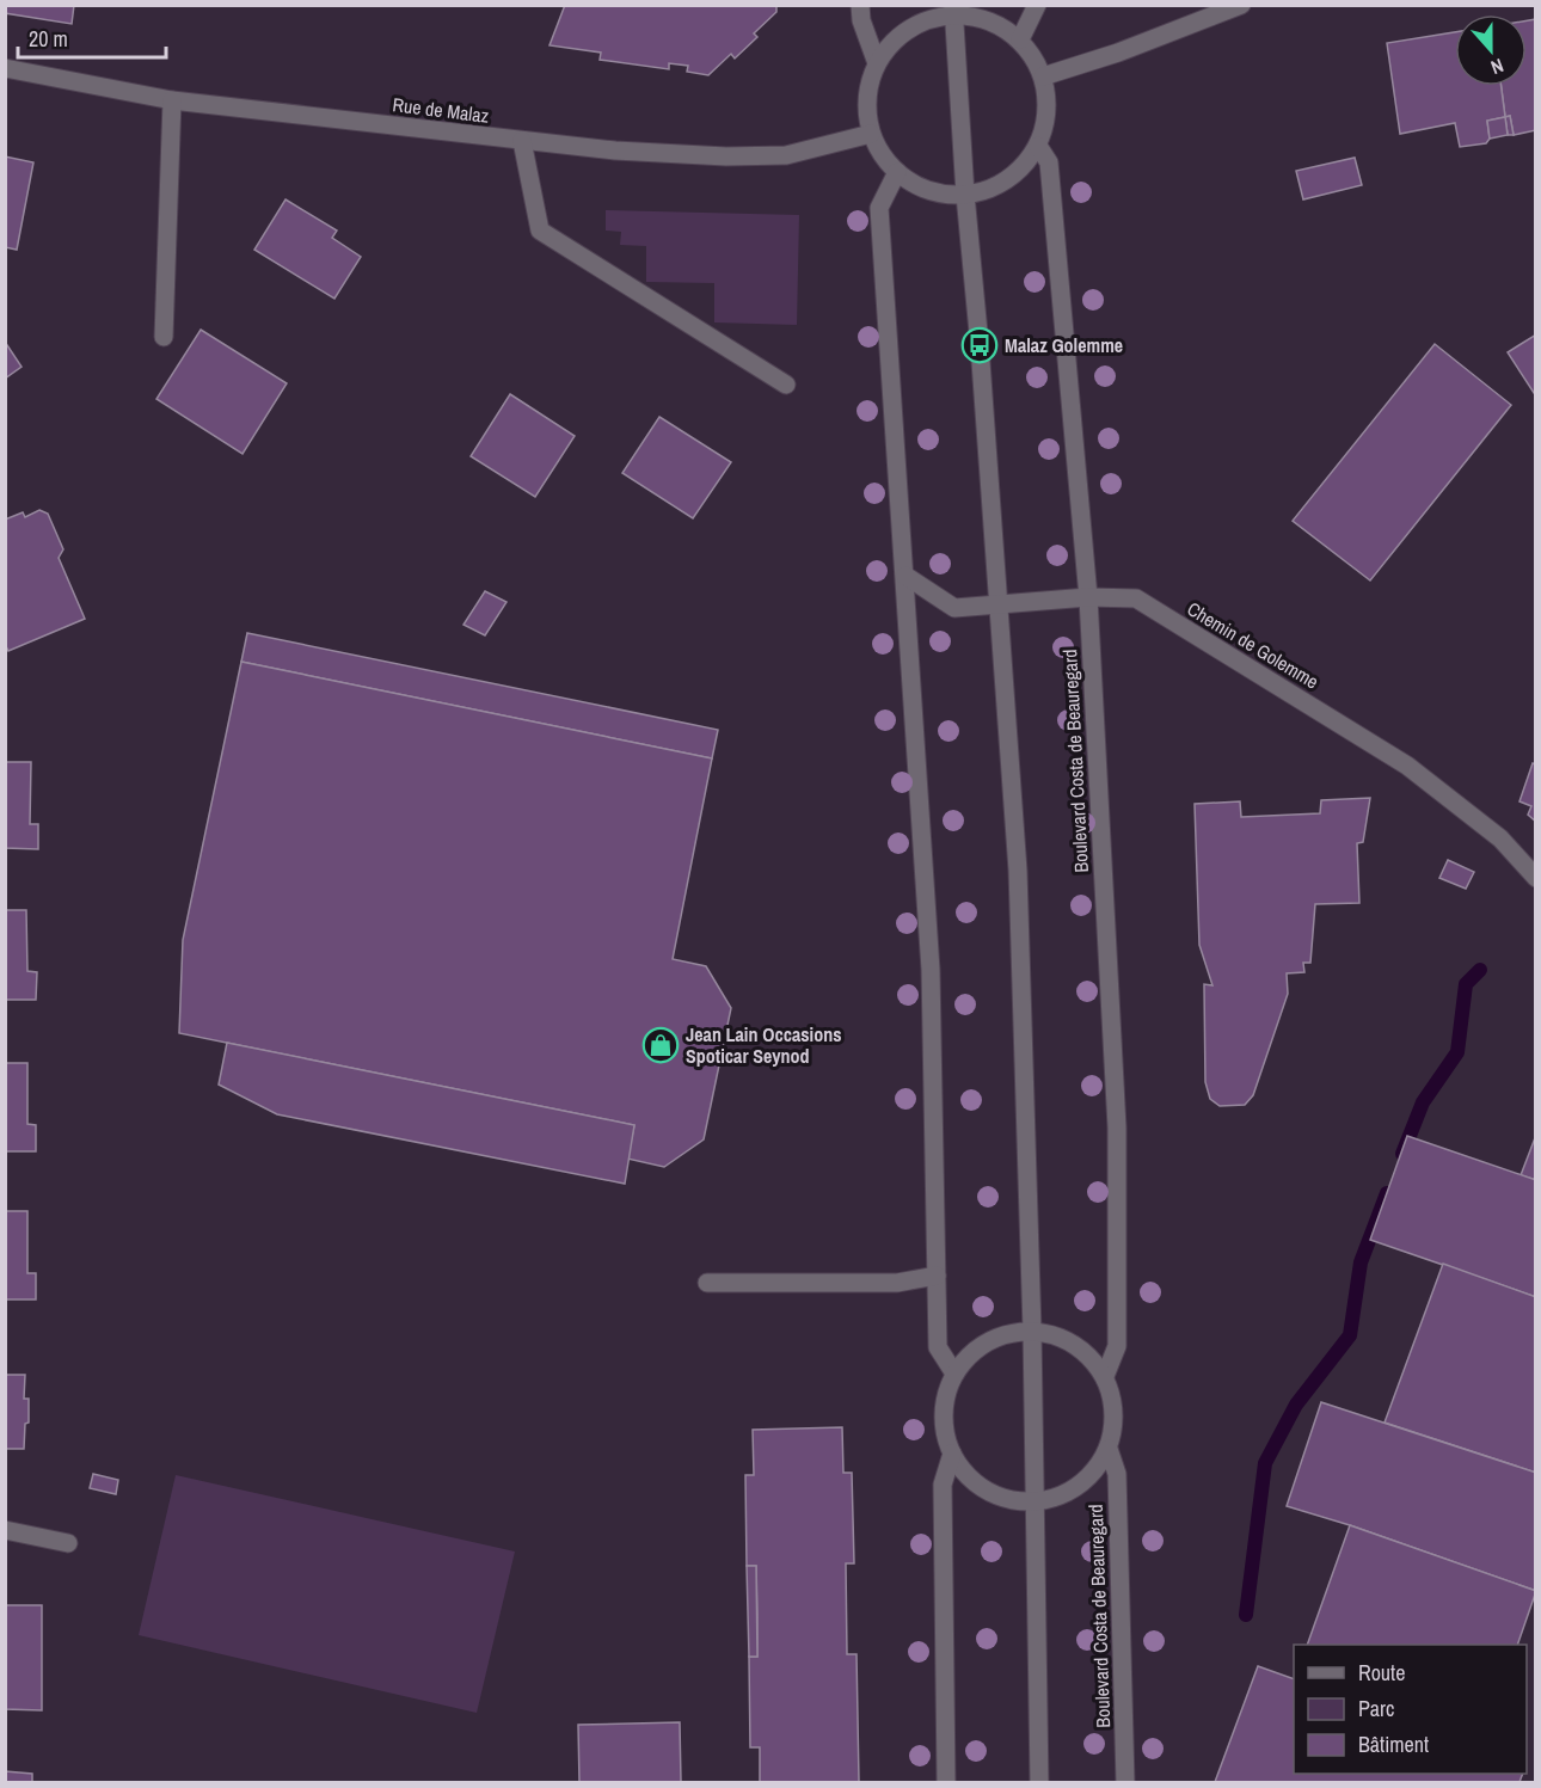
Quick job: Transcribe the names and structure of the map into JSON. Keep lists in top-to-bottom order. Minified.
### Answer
{"streets":{"street":["Rue de Malaz","Chemin de Golemme","Boulevard Costa de Beauregard"]},"crossings":[["Chemin de Golemme","Boulevard Costa de Beauregard"]],"places":{"bus stop":["Malaz Golemme"],"shop":["Jean Lain Occasions Spoticar Seynod"]},"legend":["Route","Parc","Bâtiment"],"scale_bar":"20 m","north":"bottom"}
